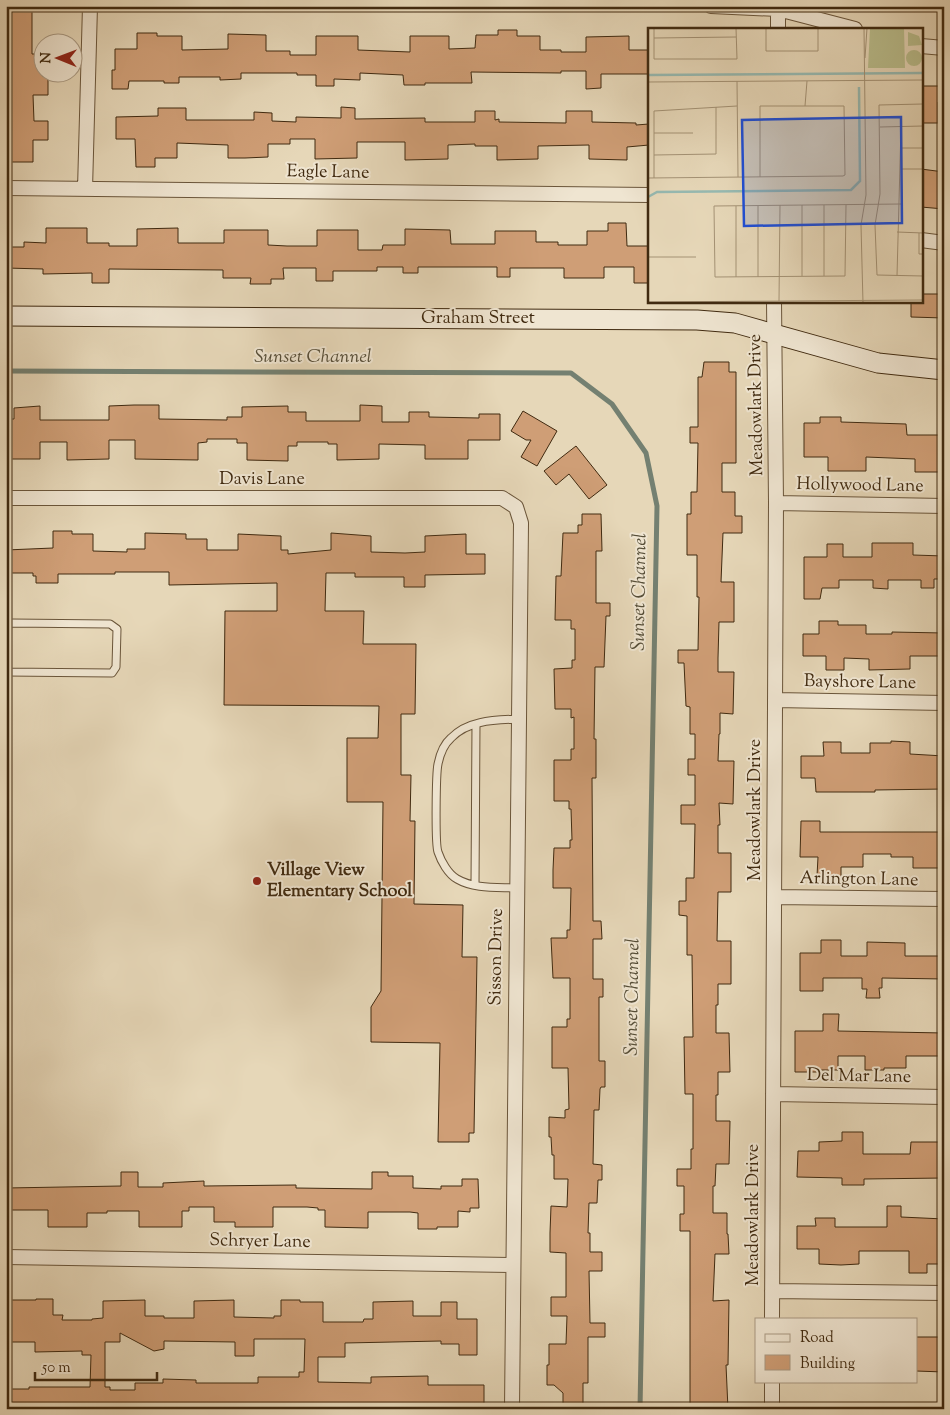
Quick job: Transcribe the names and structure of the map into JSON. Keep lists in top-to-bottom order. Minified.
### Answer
{"streets":{"street":["Eagle Lane","Graham Street","Meadowlark Drive","Davis Lane","Hollywood Lane","Bayshore Lane","Arlington Lane","Sisson Drive","Del Mar Lane","Schryer Lane"]},"crossings":[["Graham Street","Meadowlark Drive"],["Meadowlark Drive","Hollywood Lane"],["Meadowlark Drive","Bayshore Lane"],["Meadowlark Drive","Arlington Lane"],["Meadowlark Drive","Del Mar Lane"],["Davis Lane","Sisson Drive"],["Sisson Drive","Schryer Lane"]],"water":["Sunset Channel"],"places":["Village View Elementary School"],"legend":["Road","Building"],"scale_bar":"50 m","north":"left"}
